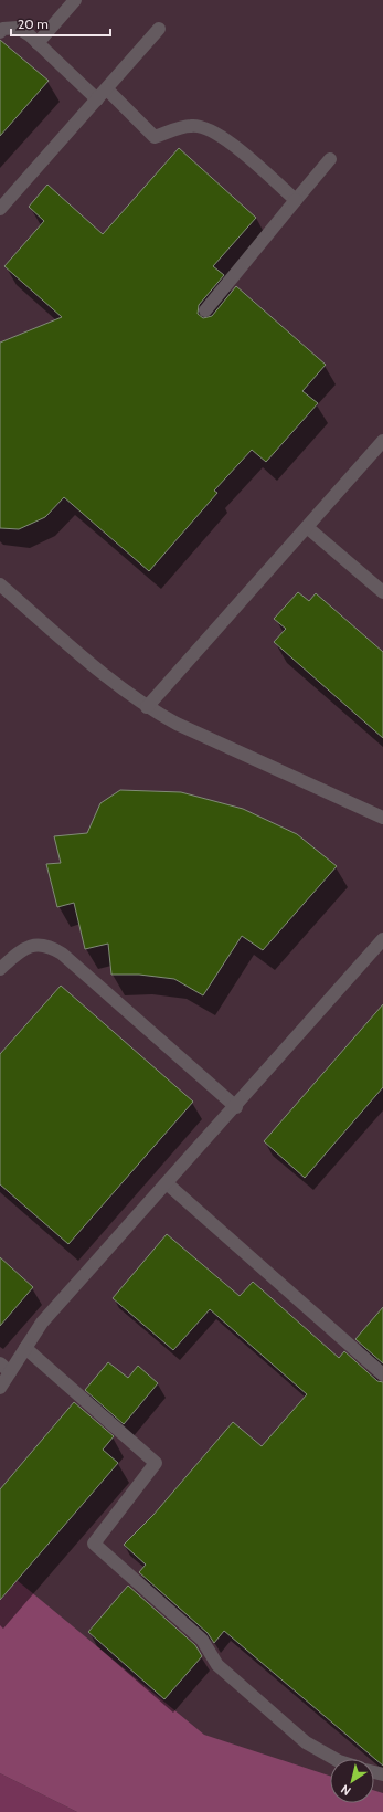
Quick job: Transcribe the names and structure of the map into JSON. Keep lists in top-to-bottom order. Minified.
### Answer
{"scale_bar":"20 m","north":"bottom left"}
